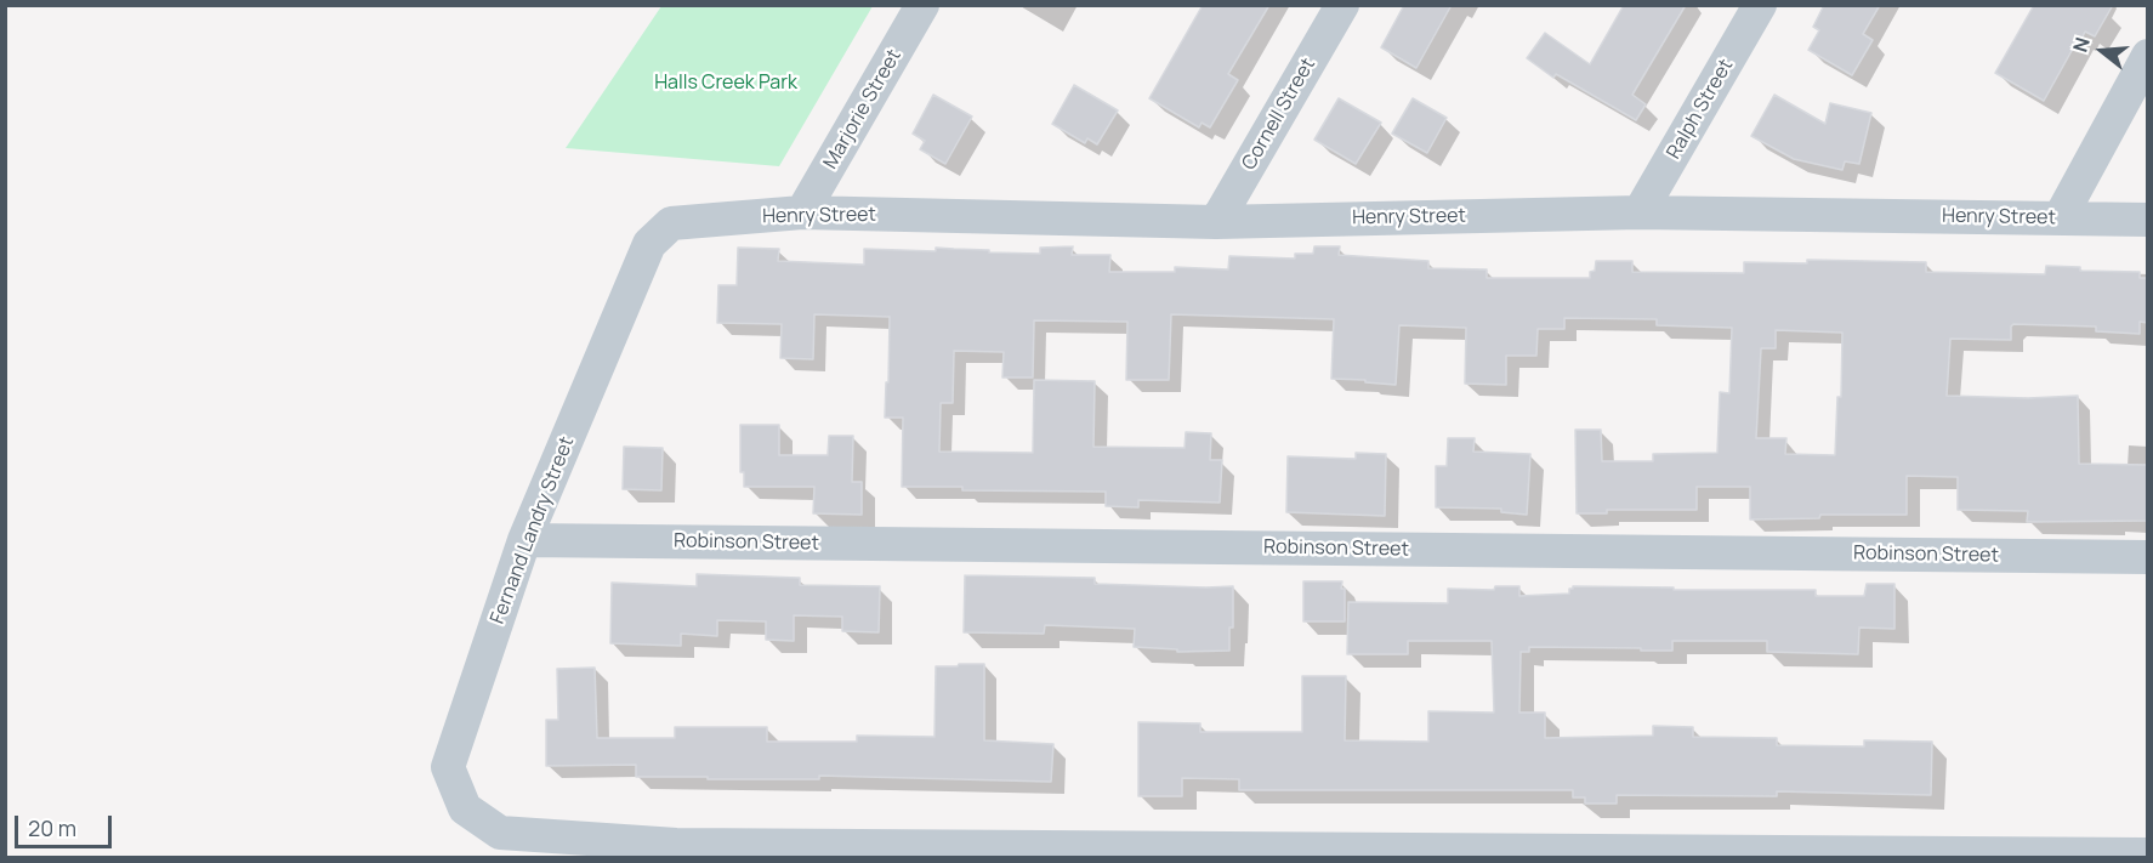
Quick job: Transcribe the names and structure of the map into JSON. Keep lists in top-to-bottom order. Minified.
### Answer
{"streets":{"street":["Marjorie Street","Ralph Street","Cornell Street","Henry Street","Fernand Landry Street","Robinson Street"]},"crossings":[["Marjorie Street","Henry Street"],["Ralph Street","Henry Street"],["Cornell Street","Henry Street"],["Henry Street","Fernand Landry Street"],["Fernand Landry Street","Robinson Street"]],"parks":["Halls Creek Park"],"scale_bar":"20 m","north":"left"}
